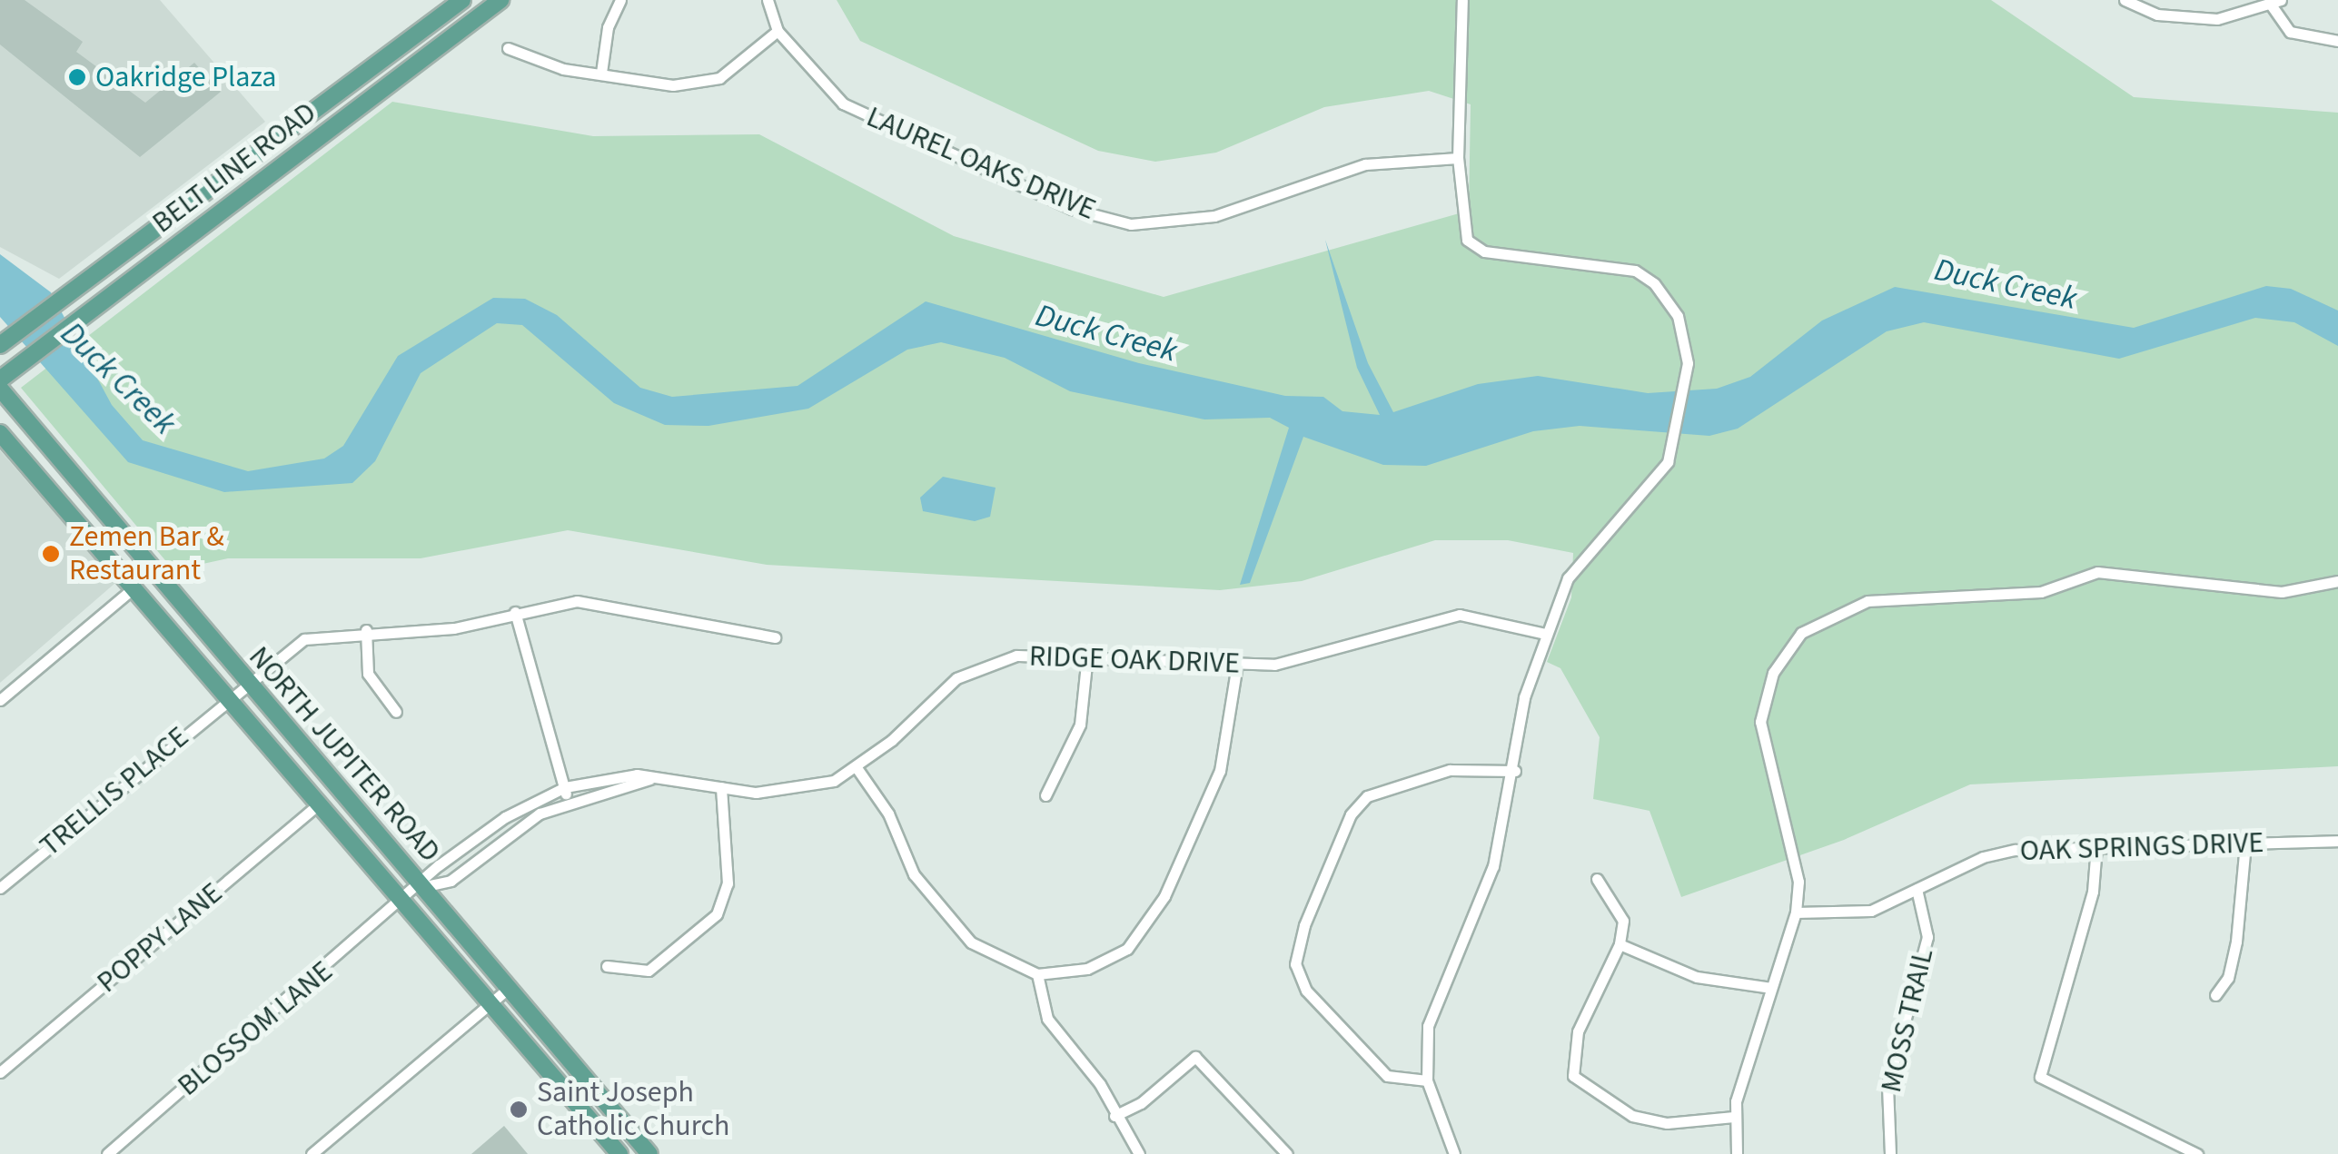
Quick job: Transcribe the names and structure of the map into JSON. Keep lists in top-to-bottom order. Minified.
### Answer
{"streets":{"main road":["BELT LINE ROAD","NORTH JUPITER ROAD"],"street":["LAUREL OAKS DRIVE","RIDGE OAK DRIVE","TRELLIS PLACE","OAK SPRINGS DRIVE","POPPY LANE","MOSS TRAIL","BLOSSOM LANE"]},"crossings":[["RIDGE OAK DRIVE","NORTH JUPITER ROAD"],["RIDGE OAK DRIVE","BLOSSOM LANE"],["NORTH JUPITER ROAD","TRELLIS PLACE"],["NORTH JUPITER ROAD","POPPY LANE"],["NORTH JUPITER ROAD","BLOSSOM LANE"],["OAK SPRINGS DRIVE","MOSS TRAIL"]],"water":["Duck Creek"],"places":["Oakridge Plaza","Zemen Bar & Restaurant","Saint Joseph Catholic Church"]}
